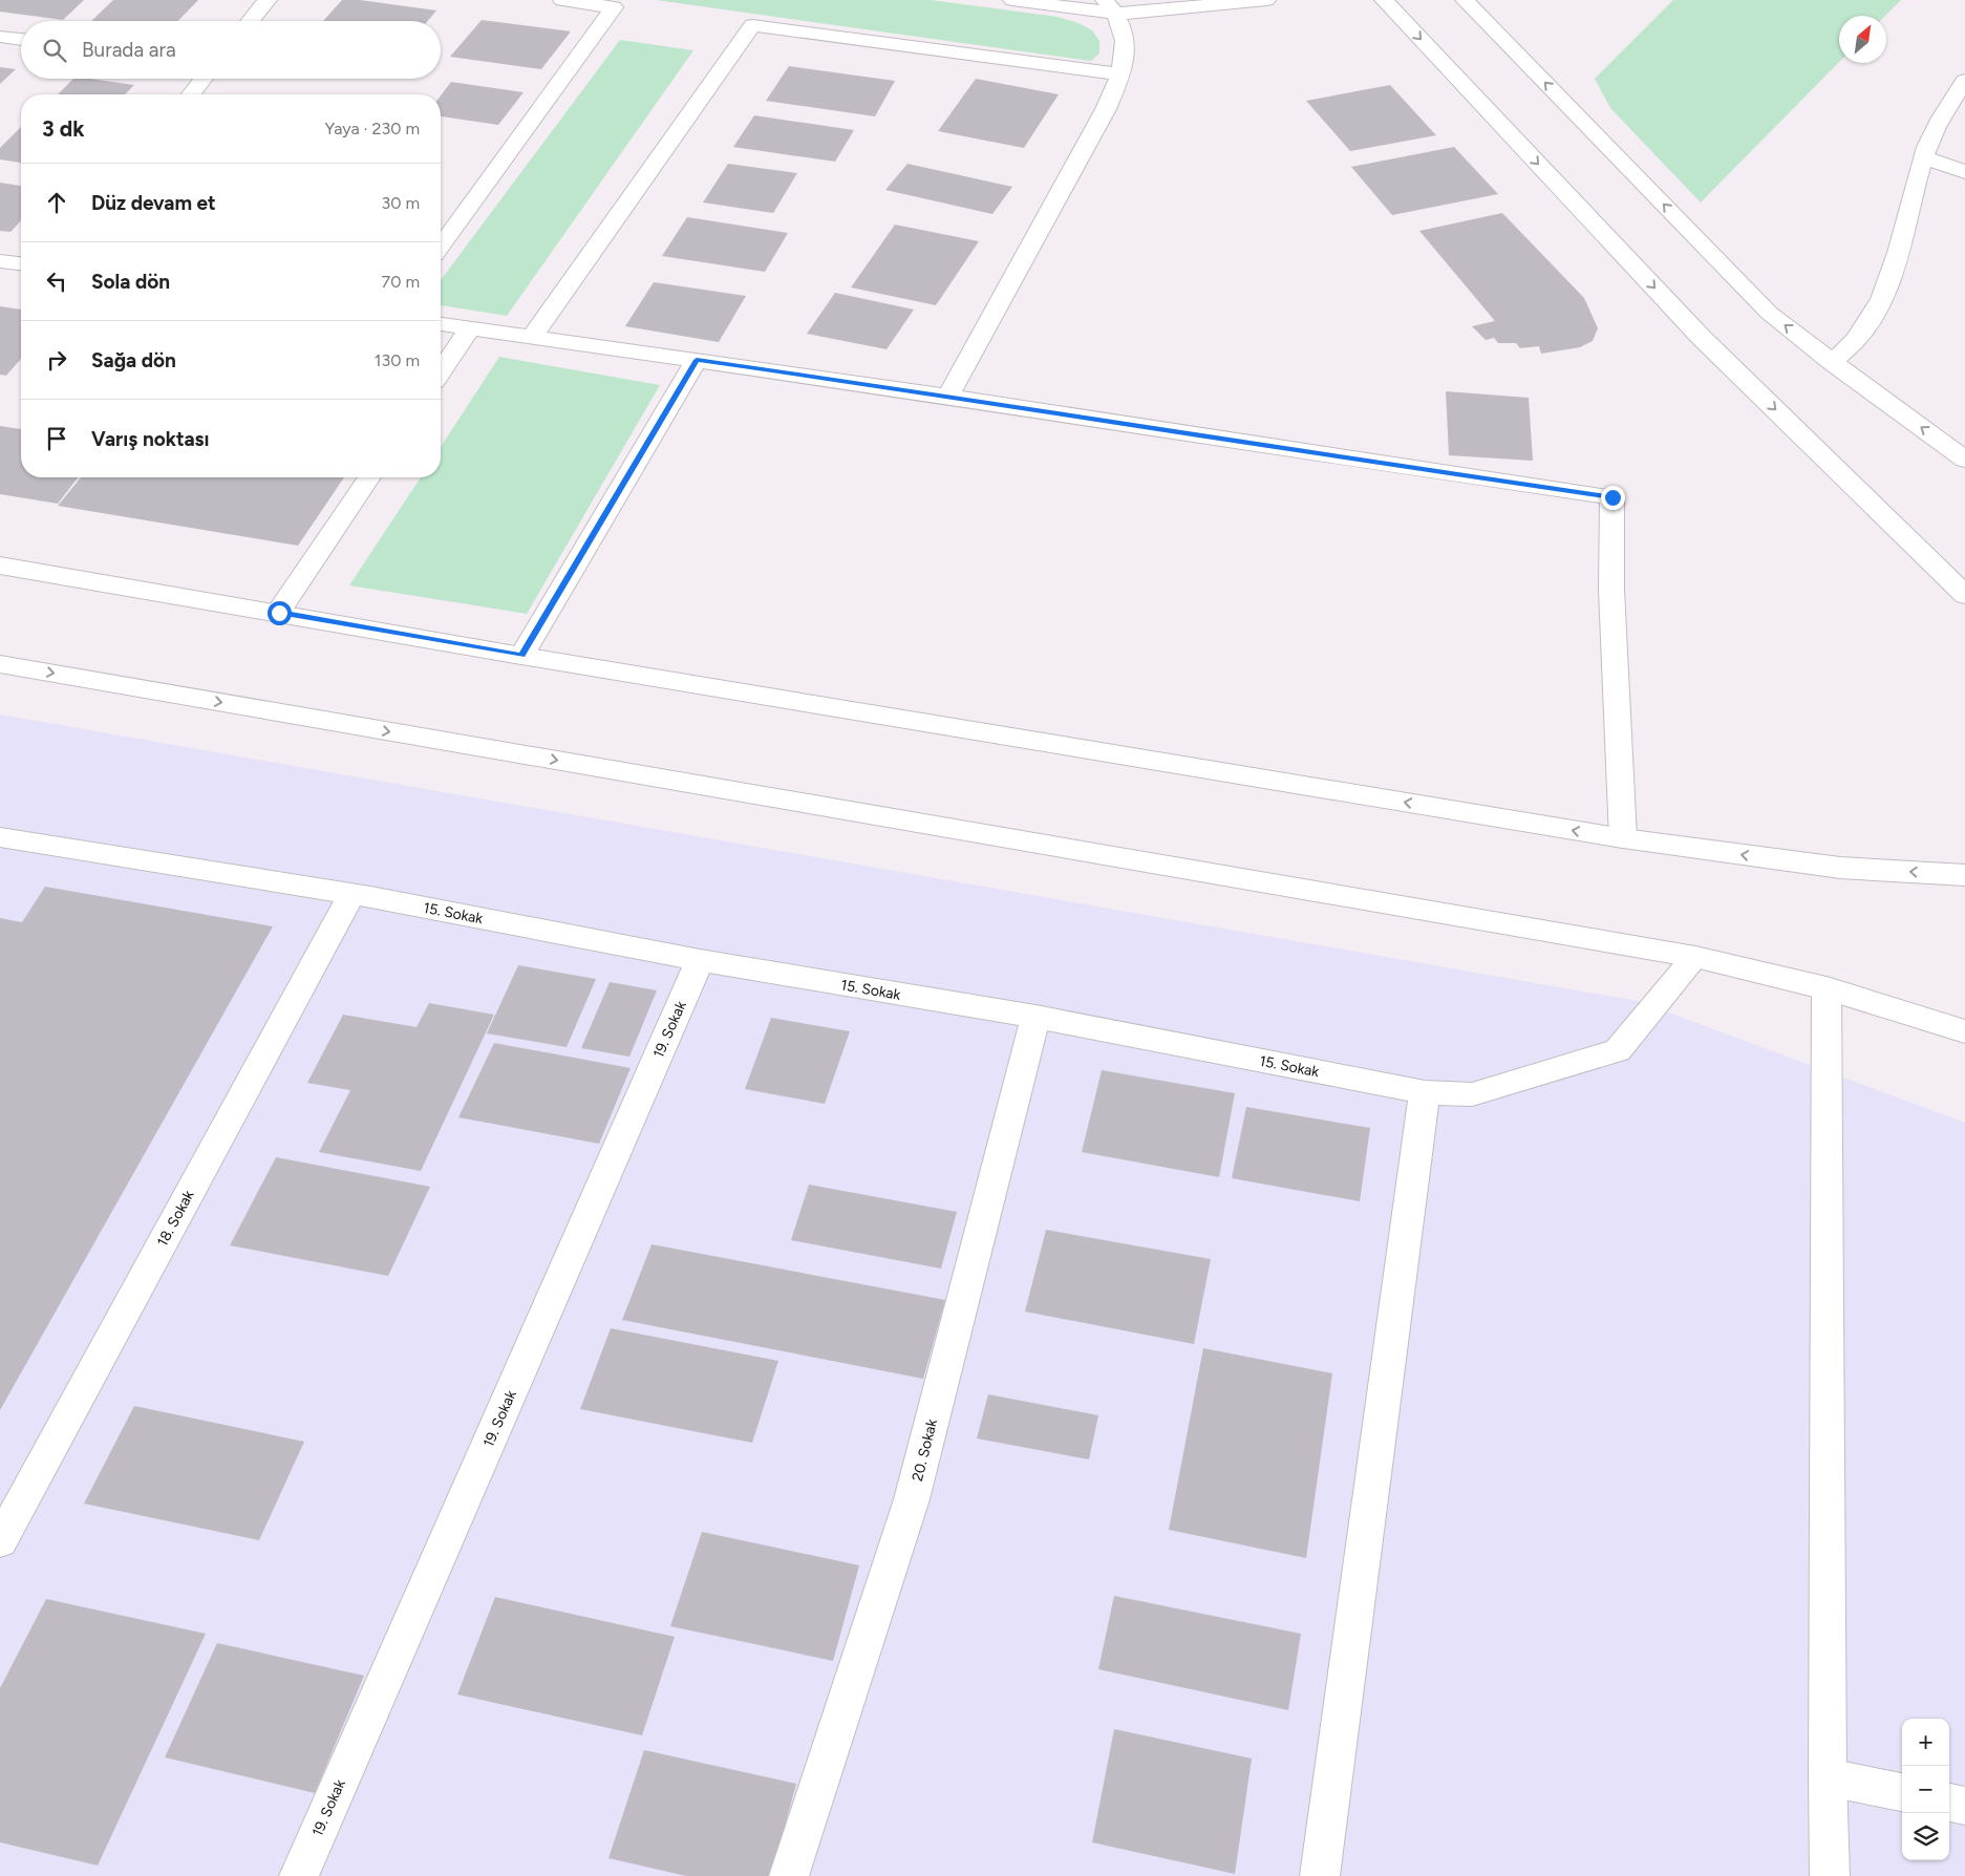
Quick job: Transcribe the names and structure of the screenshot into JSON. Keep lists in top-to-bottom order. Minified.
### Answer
{"streets":{"street":["15. Sokak","19. Sokak","18. Sokak","20. Sokak"]},"crossings":[["15. Sokak","19. Sokak"],["15. Sokak","18. Sokak"],["15. Sokak","20. Sokak"]],"north":"top right","page":{"search":"Burada ara","heading":["3 dk","Yaya · 230 m"],"list":[["Düz devam et","30 m"],["Sola dön","70 m"],["Sağa dön","130 m"],"Varış noktası"],"map_buttons":["+","−"]}}
